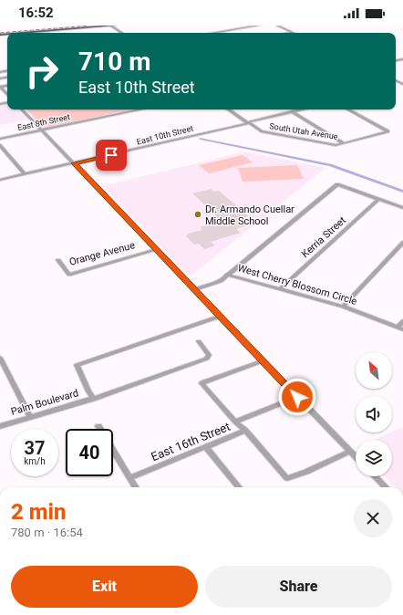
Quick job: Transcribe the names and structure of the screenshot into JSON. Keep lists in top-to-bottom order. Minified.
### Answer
{"streets":{"street":["East 8th Street","South Utah Avenue","East 10th Street","Kerria Street","Orange Avenue","West Cherry Blossom Circle","Palm Boulevard","East 16th Street"]},"crossings":[["South Utah Avenue","East 10th Street"],["Kerria Street","West Cherry Blossom Circle"]],"places":["Dr. Armando Cuellar Middle School"],"north":"top left","page":{"status":"16:52","turn":["710 m","East 10th Street"],"speed":"37 km/h","limit":"40","heading":["2 min","780 m · 16:54"],"buttons":["Exit","Share"]}}
